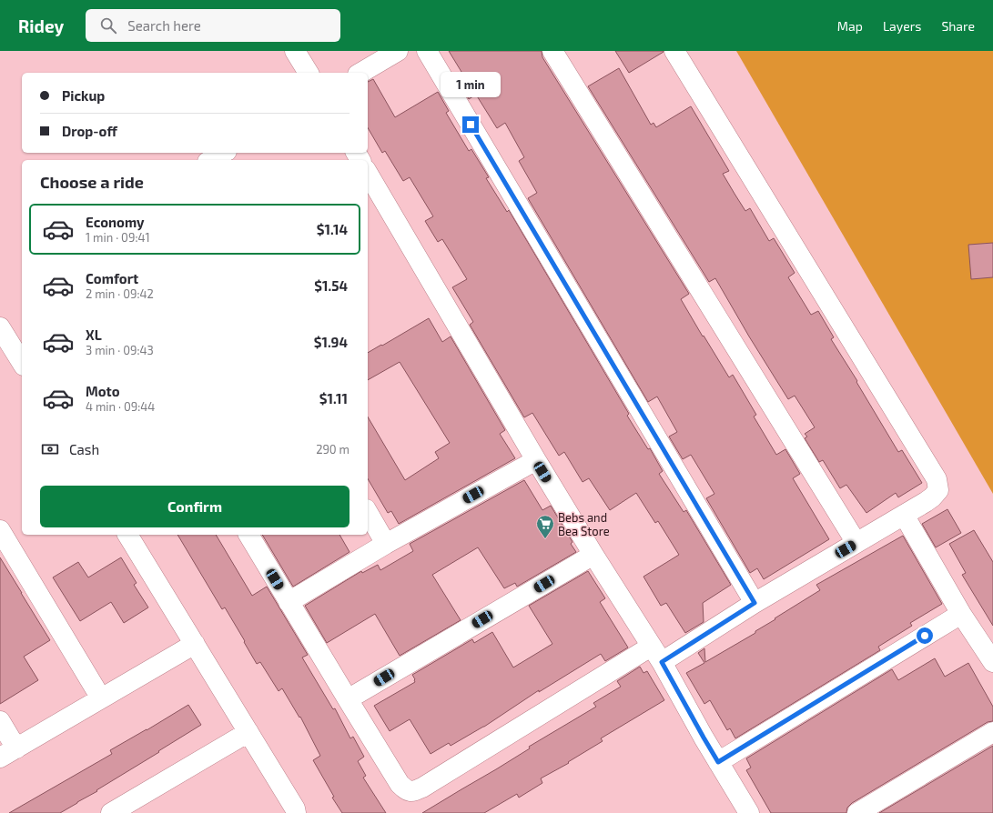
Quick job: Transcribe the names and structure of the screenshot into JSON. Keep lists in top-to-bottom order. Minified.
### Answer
{"places":{"supermarket":["Bebs and Bea Store"]},"page":{"header":"Ridey","search":"Search here","nav":["Map","Layers","Share"],"bubble":"1 min","banner":["Pickup","Drop-off"],"heading":"Choose a ride","list":[{"name":"Economy","note":"1 min · 09:41","value":"$1.14"},{"name":"Comfort","note":"2 min · 09:42","value":"$1.54"},{"name":"XL","note":"3 min · 09:43","value":"$1.94"},{"name":"Moto","note":"4 min · 09:44","value":"$1.11"}],"pay":["Cash","290 m"],"buttons":"Confirm"}}
